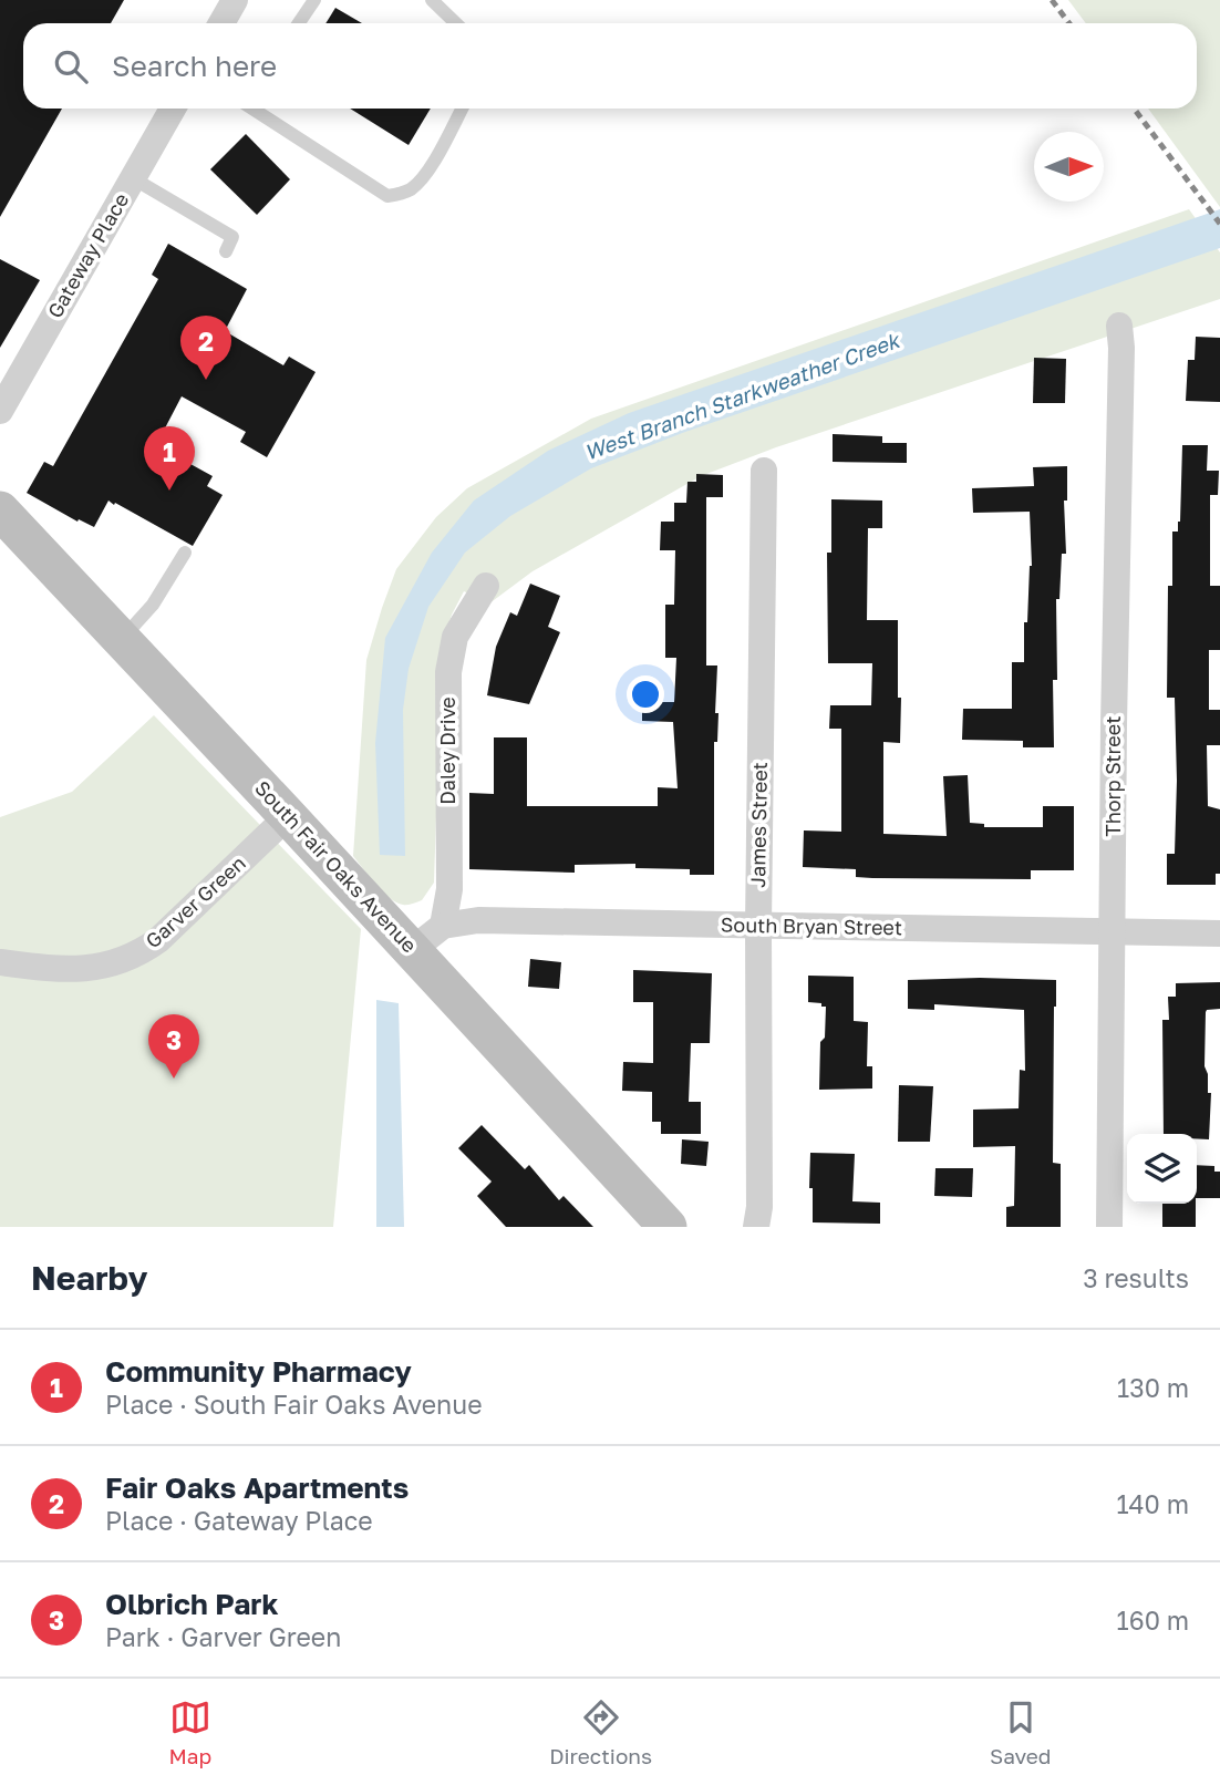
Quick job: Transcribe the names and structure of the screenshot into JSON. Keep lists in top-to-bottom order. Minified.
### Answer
{"streets":{"street":["Gateway Place","Daley Drive","Thorp Street","James Street","South Fair Oaks Avenue","Garver Green","South Bryan Street"]},"crossings":[["Daley Drive","South Bryan Street"],["Thorp Street","South Bryan Street"],["James Street","South Bryan Street"],["South Fair Oaks Avenue","Garver Green"]],"water":["West Branch Starkweather Creek"],"north":"right","page":{"search":"Search here","pins":["2","1","3"],"heading":["Nearby","3 results"],"list":[{"mark":"1","name":"Community Pharmacy","note":"Place · South Fair Oaks Avenue","value":"130 m"},{"mark":"2","name":"Fair Oaks Apartments","note":"Place · Gateway Place","value":"140 m"},{"mark":"3","name":"Olbrich Park","note":"Park · Garver Green","value":"160 m"}],"nav":["Map","Directions","Saved"]}}
